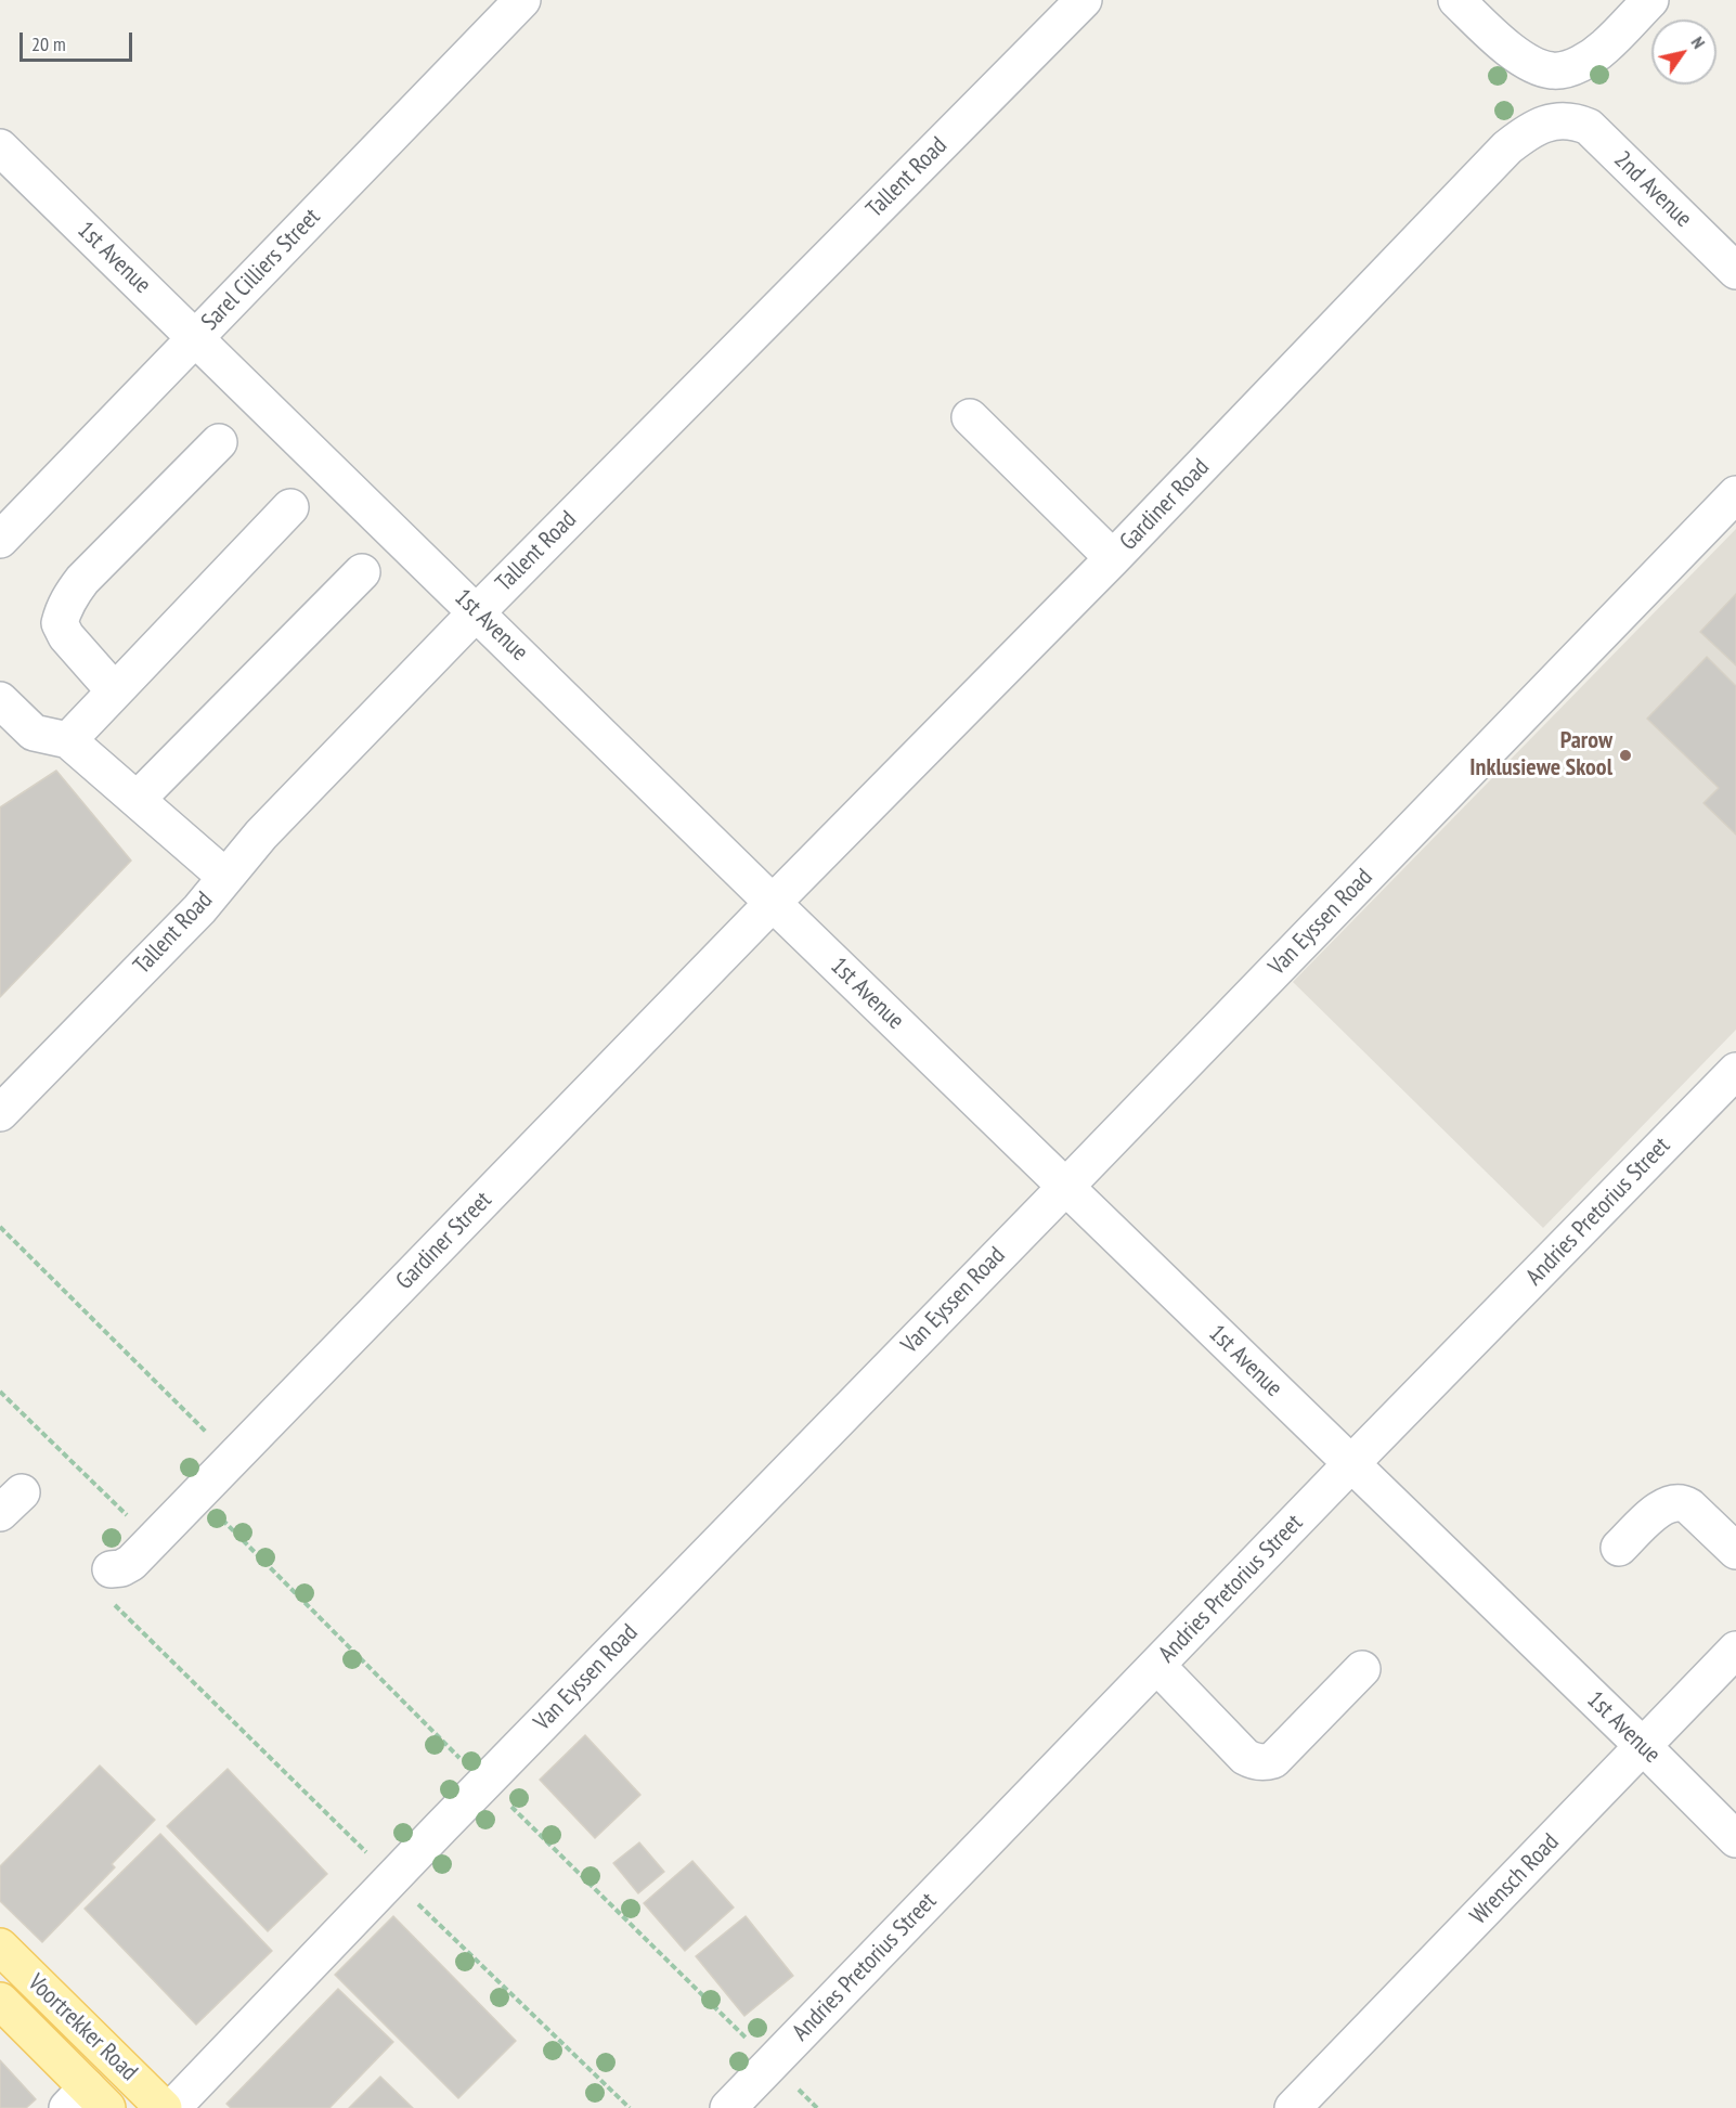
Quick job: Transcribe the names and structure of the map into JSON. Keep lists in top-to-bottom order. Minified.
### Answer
{"streets":{"main road":["Voortrekker Road"],"street":["Tallent Road","2nd Avenue","1st Avenue","Sarel Cilliers Street","Gardiner Road","Van Eyssen Road","Andries Pretorius Street","Gardiner Street","Wrensch Road"]},"crossings":[["Tallent Road","1st Avenue"],["2nd Avenue","Gardiner Road"],["1st Avenue","Sarel Cilliers Street"],["1st Avenue","Gardiner Road"],["1st Avenue","Van Eyssen Road"],["1st Avenue","Andries Pretorius Street"],["1st Avenue","Gardiner Street"],["1st Avenue","Wrensch Road"],["Gardiner Road","Gardiner Street"]],"places":["Parow Inklusiewe Skool"],"scale_bar":"20 m","north":"top right"}
